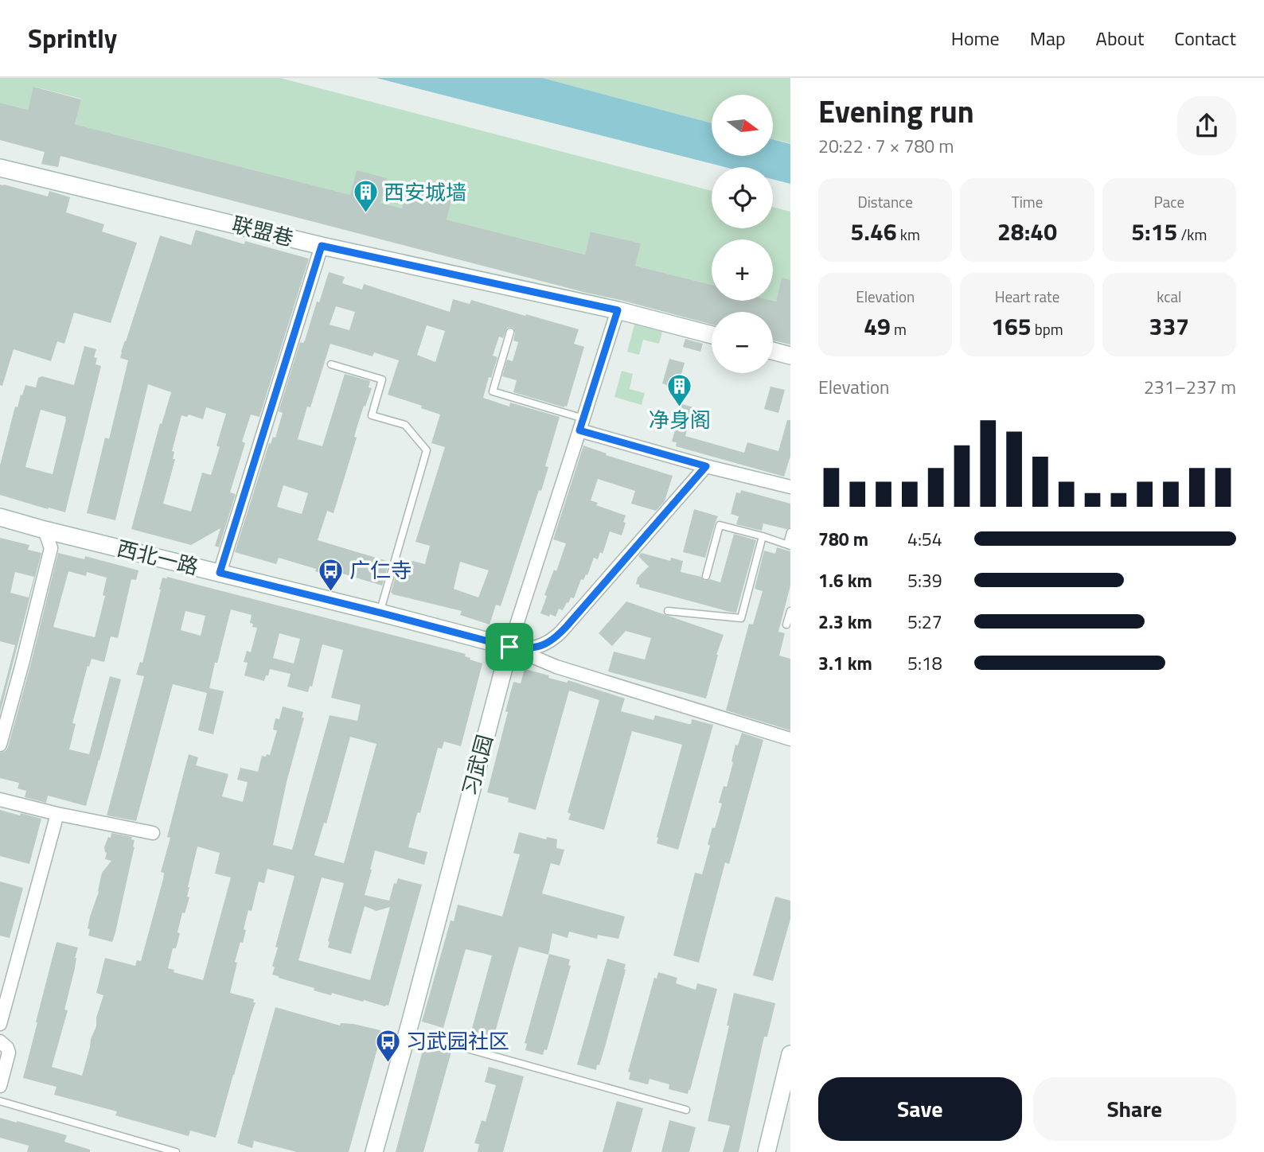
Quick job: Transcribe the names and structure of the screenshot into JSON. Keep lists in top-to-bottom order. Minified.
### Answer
{"streets":{"street":["联盟巷","西北一路","习武园"]},"crossings":[["西北一路","习武园"]],"places":{"building":["西安城墙","净身阁"],"bus stop":["广仁寺","习武园社区"]},"north":"right","page":{"header":"Sprintly","nav":["Home","Map","About","Contact"],"heading":["Evening run","20:22 · 7 × 780 m"],"map_buttons":["+","−"],"stats":[["Distance","5.46 km"],["Time","28:40"],["Pace","5:15 /km"],["Elevation","49 m"],["Heart rate","165 bpm"],["kcal","337"]],"chart":["Elevation","231–237 m"],"list":[{"name":"780 m","note":"4:54"},{"name":"1.6 km","note":"5:39"},{"name":"2.3 km","note":"5:27"},{"name":"3.1 km","note":"5:18"}],"buttons":["Save","Share"]}}
